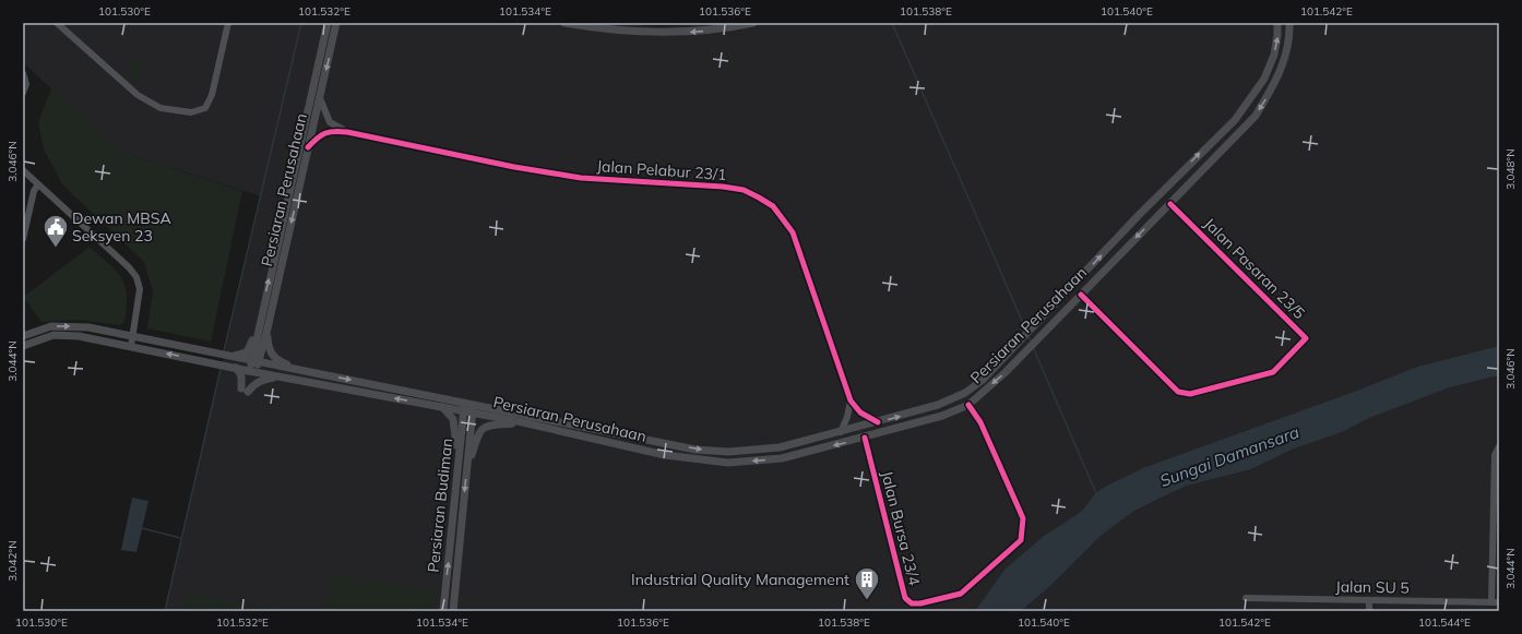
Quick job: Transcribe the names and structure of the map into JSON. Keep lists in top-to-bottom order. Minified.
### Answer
{"streets":{"main road":["Persiaran Perusahaan","Persiaran Budiman"],"street":["Jalan Pelabur 23/1","Jalan Pasaran 23/5","Jalan Bursa 23/4","Jalan SU 5"]},"crossings":[["Jalan Pelabur 23/1","Persiaran Perusahaan"],["Persiaran Perusahaan","Jalan Pasaran 23/5"],["Persiaran Perusahaan","Persiaran Budiman"],["Persiaran Perusahaan","Jalan Bursa 23/4"]],"water":["Sungai Damansara"],"places":{"public building":["Dewan MBSA Seksyen 23"],"building":["Industrial Quality Management"]},"coordinates":["101.530°E","101.532°E","101.534°E","101.536°E","101.538°E","101.540°E","101.542°E","3.046°N","3.048°N","3.044°N","3.042°N","101.544°E"]}
